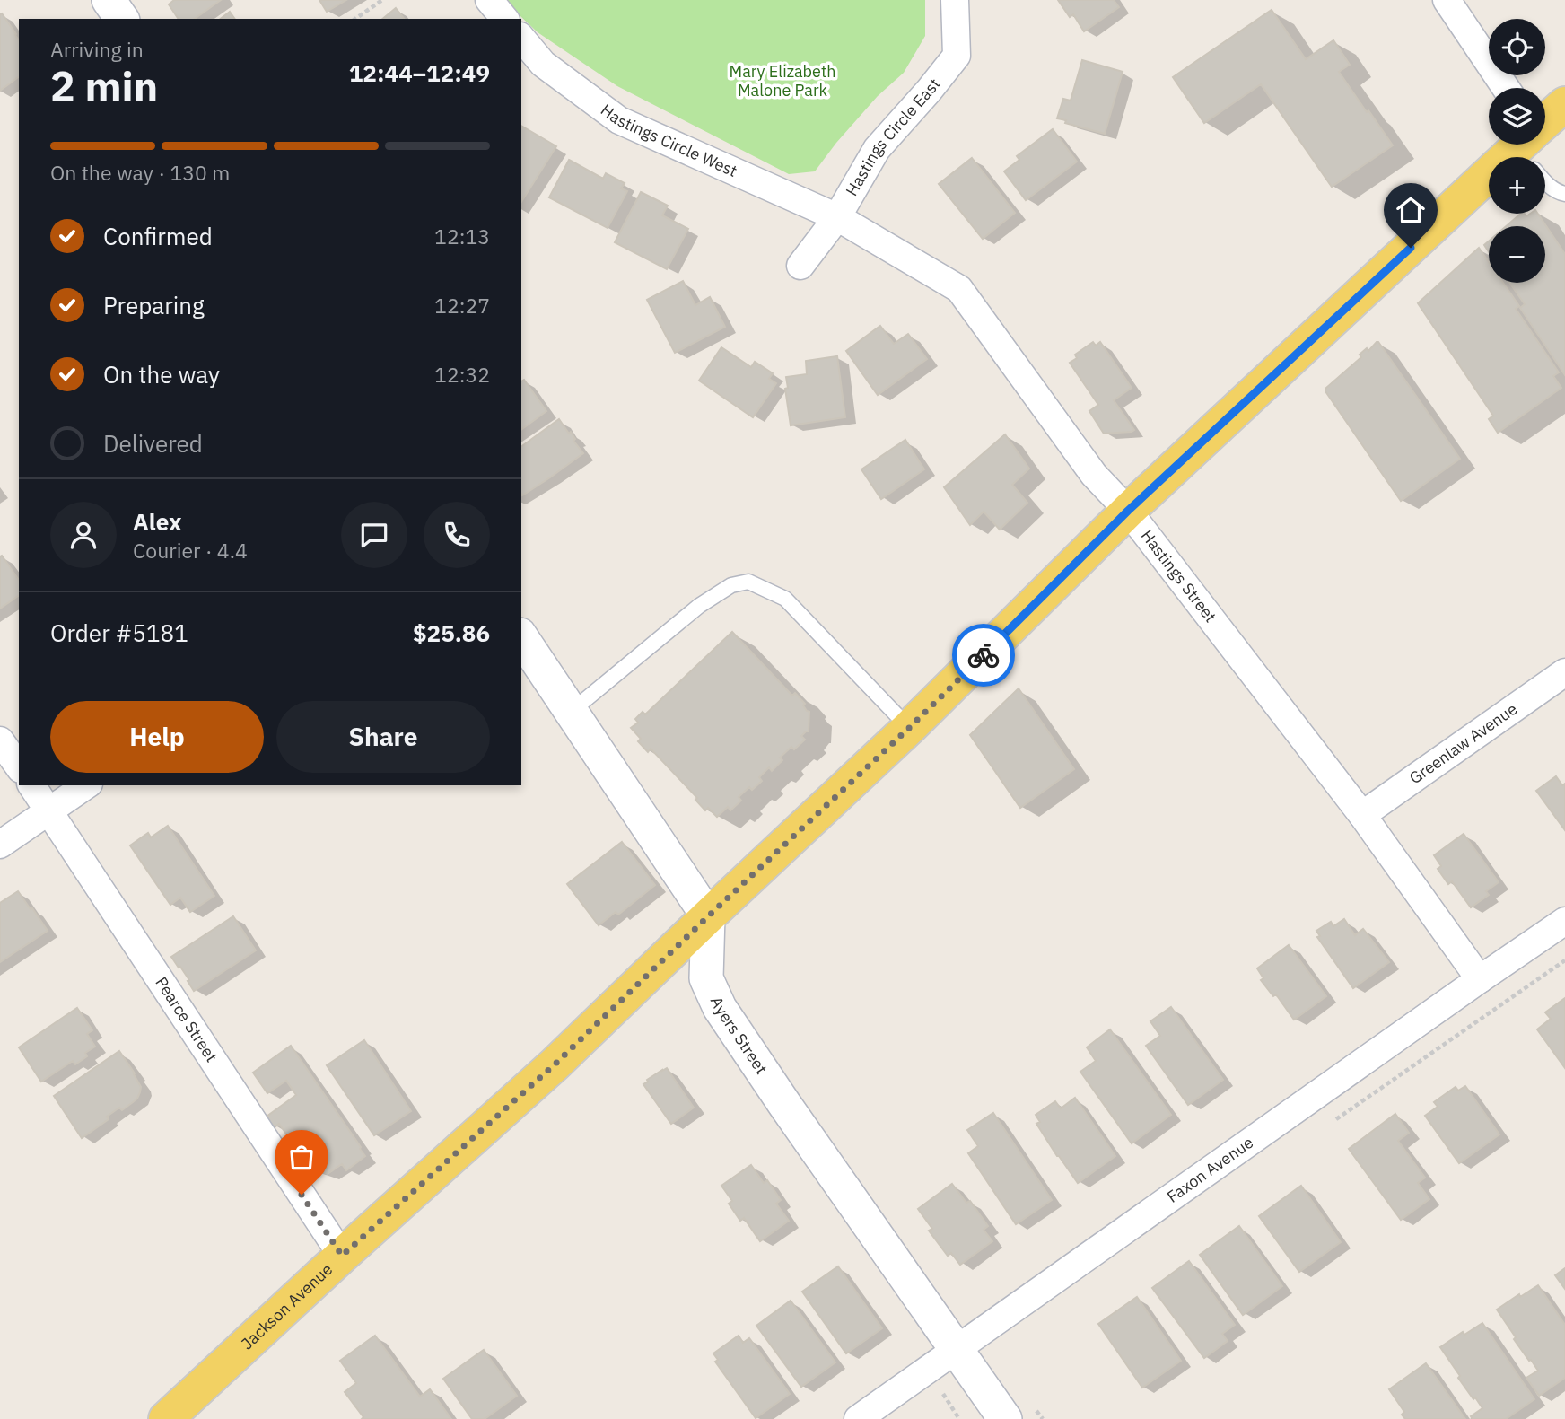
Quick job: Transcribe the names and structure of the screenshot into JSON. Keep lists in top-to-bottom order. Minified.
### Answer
{"streets":{"main road":["Jackson Avenue"],"street":["Hastings Circle East","Hastings Circle West","Hastings Street","Greenlaw Avenue","Pearce Street","Ayers Street","Faxon Avenue"]},"crossings":[["Hastings Circle East","Hastings Circle West"],["Hastings Circle East","Hastings Street"],["Hastings Circle West","Hastings Street"],["Hastings Street","Greenlaw Avenue"],["Hastings Street","Faxon Avenue"],["Hastings Street","Jackson Avenue"],["Pearce Street","Jackson Avenue"],["Ayers Street","Faxon Avenue"],["Ayers Street","Jackson Avenue"]],"parks":["Mary Elizabeth Malone Park"],"page":{"map_buttons":["+","−"],"heading":["2 min","Arriving in","12:44–12:49"],"panel":["Alex","Courier · 4.4","Order #5181","$25.86"],"bar":"On the way · 130 m","list":[["Confirmed","12:13"],["Preparing","12:27"],["On the way","12:32"],"Delivered"],"buttons":["Help","Share"]}}
